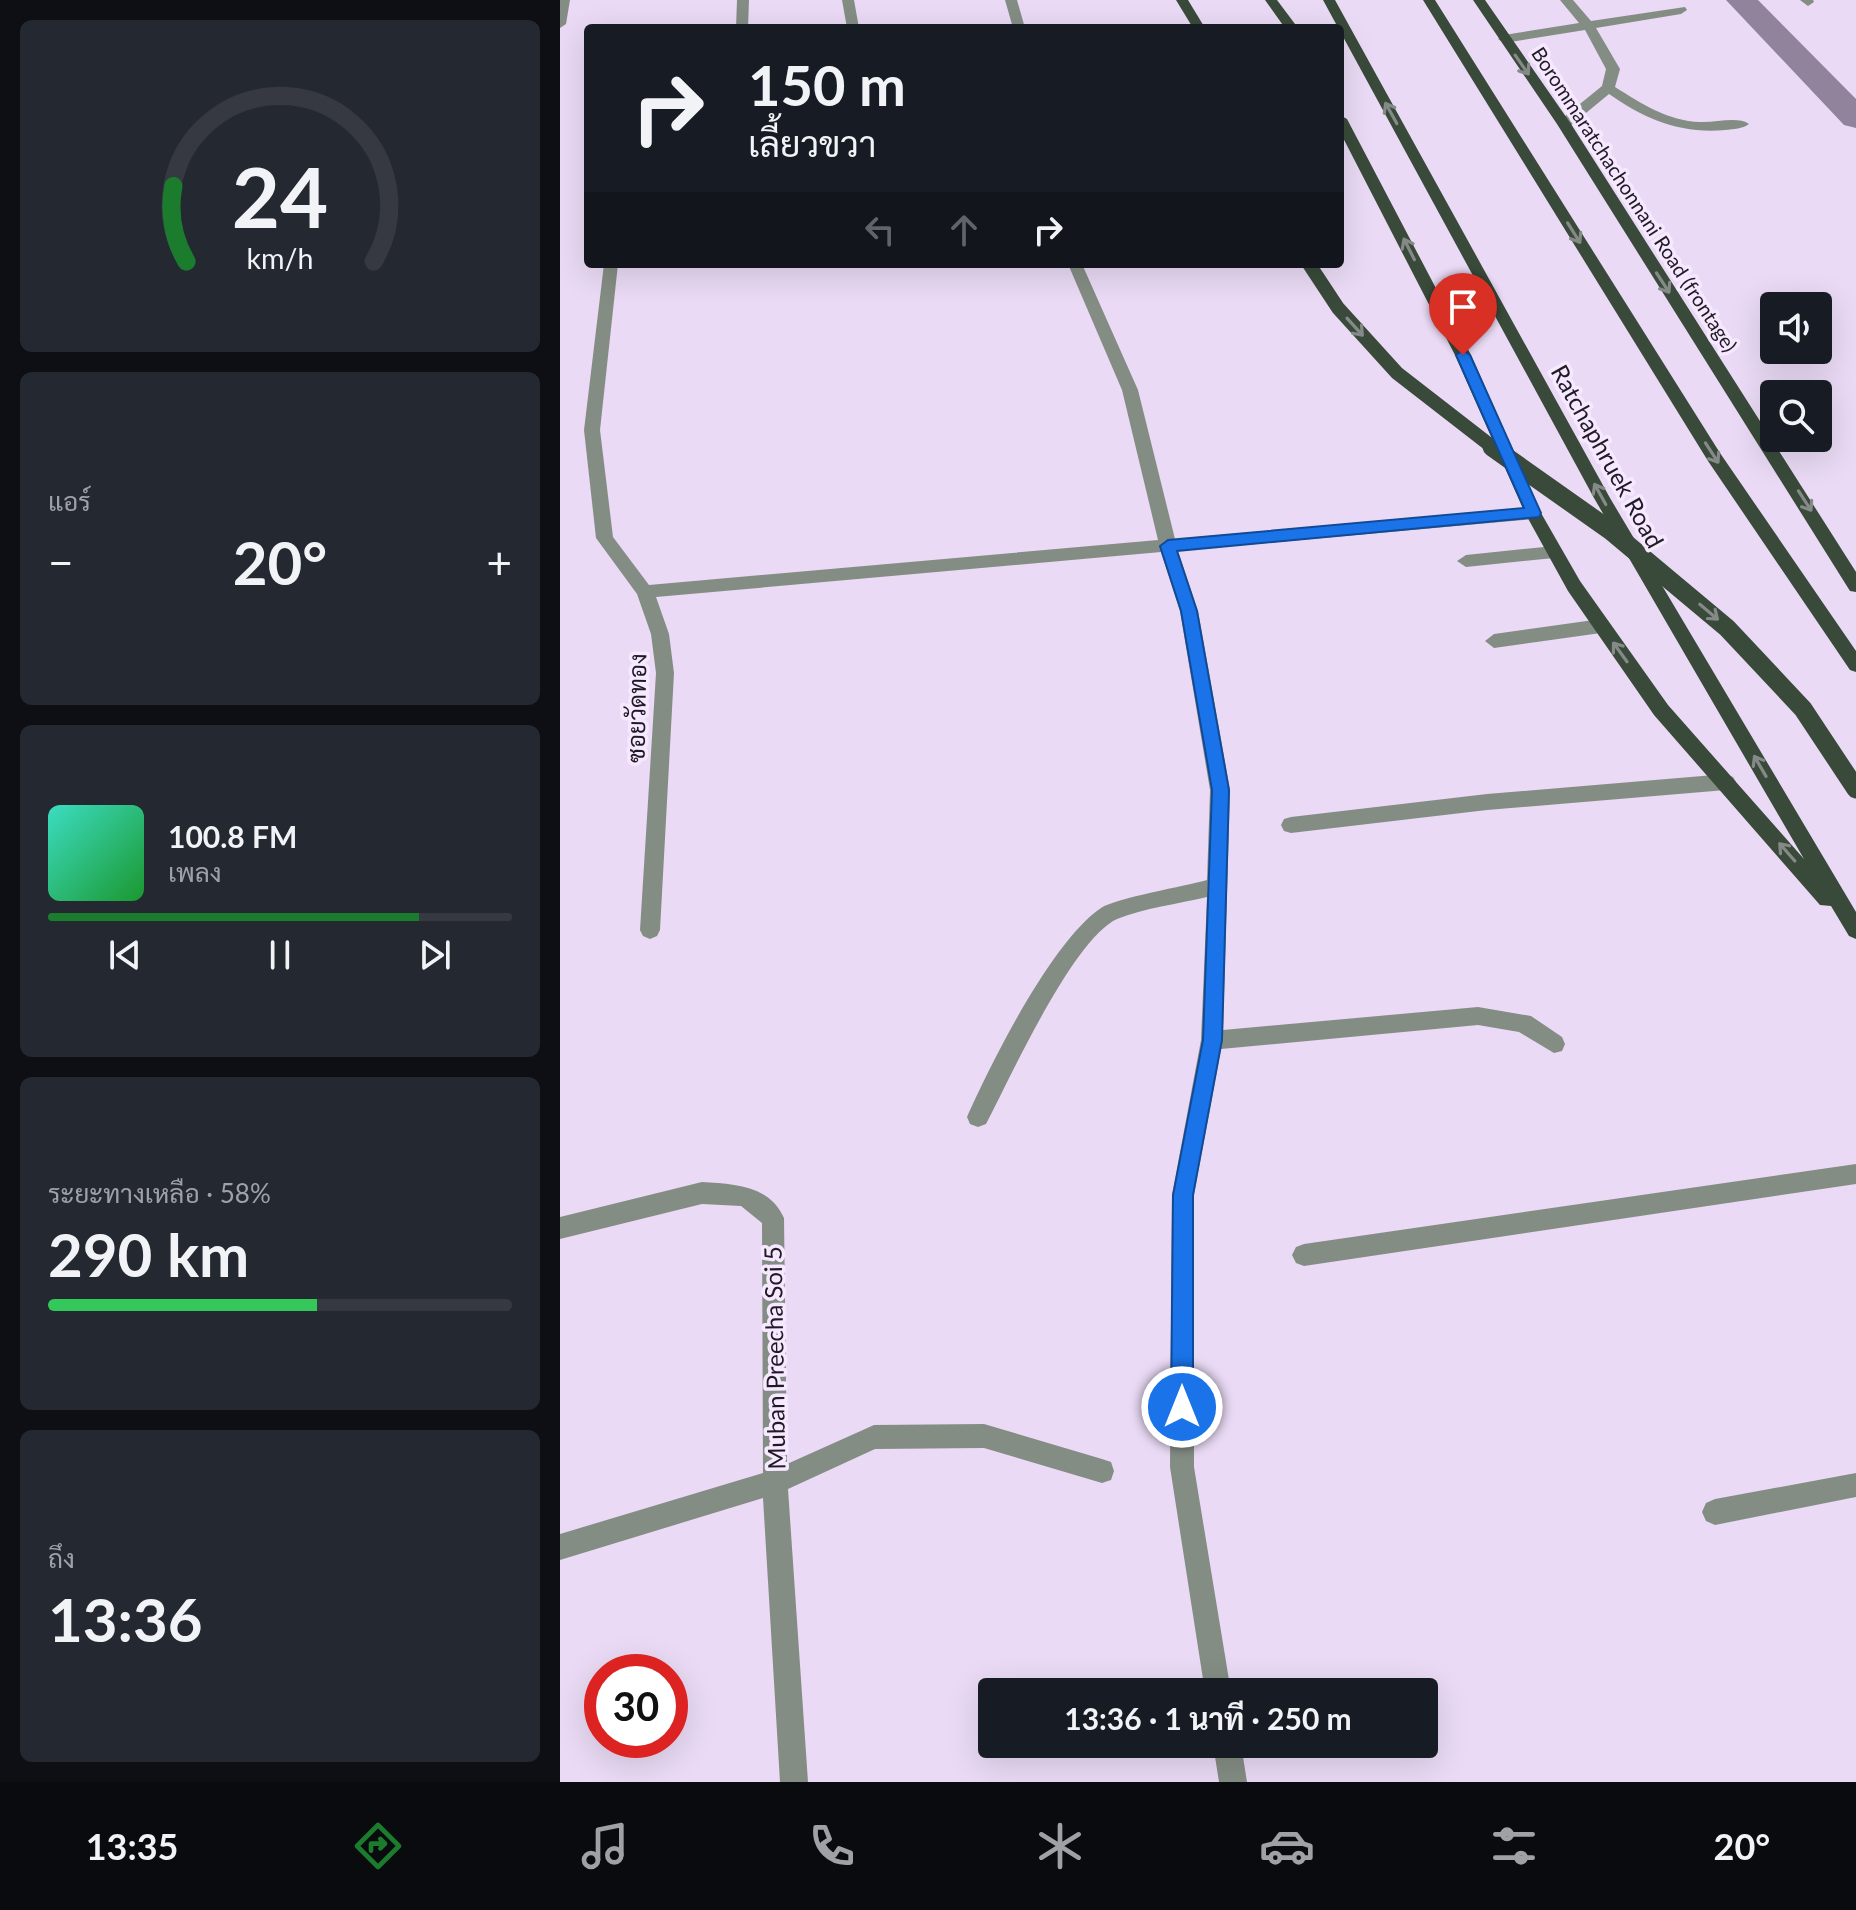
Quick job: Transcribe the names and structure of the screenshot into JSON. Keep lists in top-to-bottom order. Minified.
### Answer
{"streets":{"main road":["Borommaratchachonnani Road (frontage)","Ratchaphruek Road"],"street":["ซอยวัดทอง","Muban Preecha Soi 5"]},"page":{"turn":["150 m","เลี้ยวขวา"],"tile":["แอร์",["ระยะทางเหลือ · 58%","290 km"],["ถึง","13:36"]],"heat":["−","20°","+"],"song":["100.8 FM","เพลง"],"limit":"30","trip":"13:36 · 1 นาที · 250 m","tabs":["13:35","20°"],"gauge":["24","km/h"]}}
